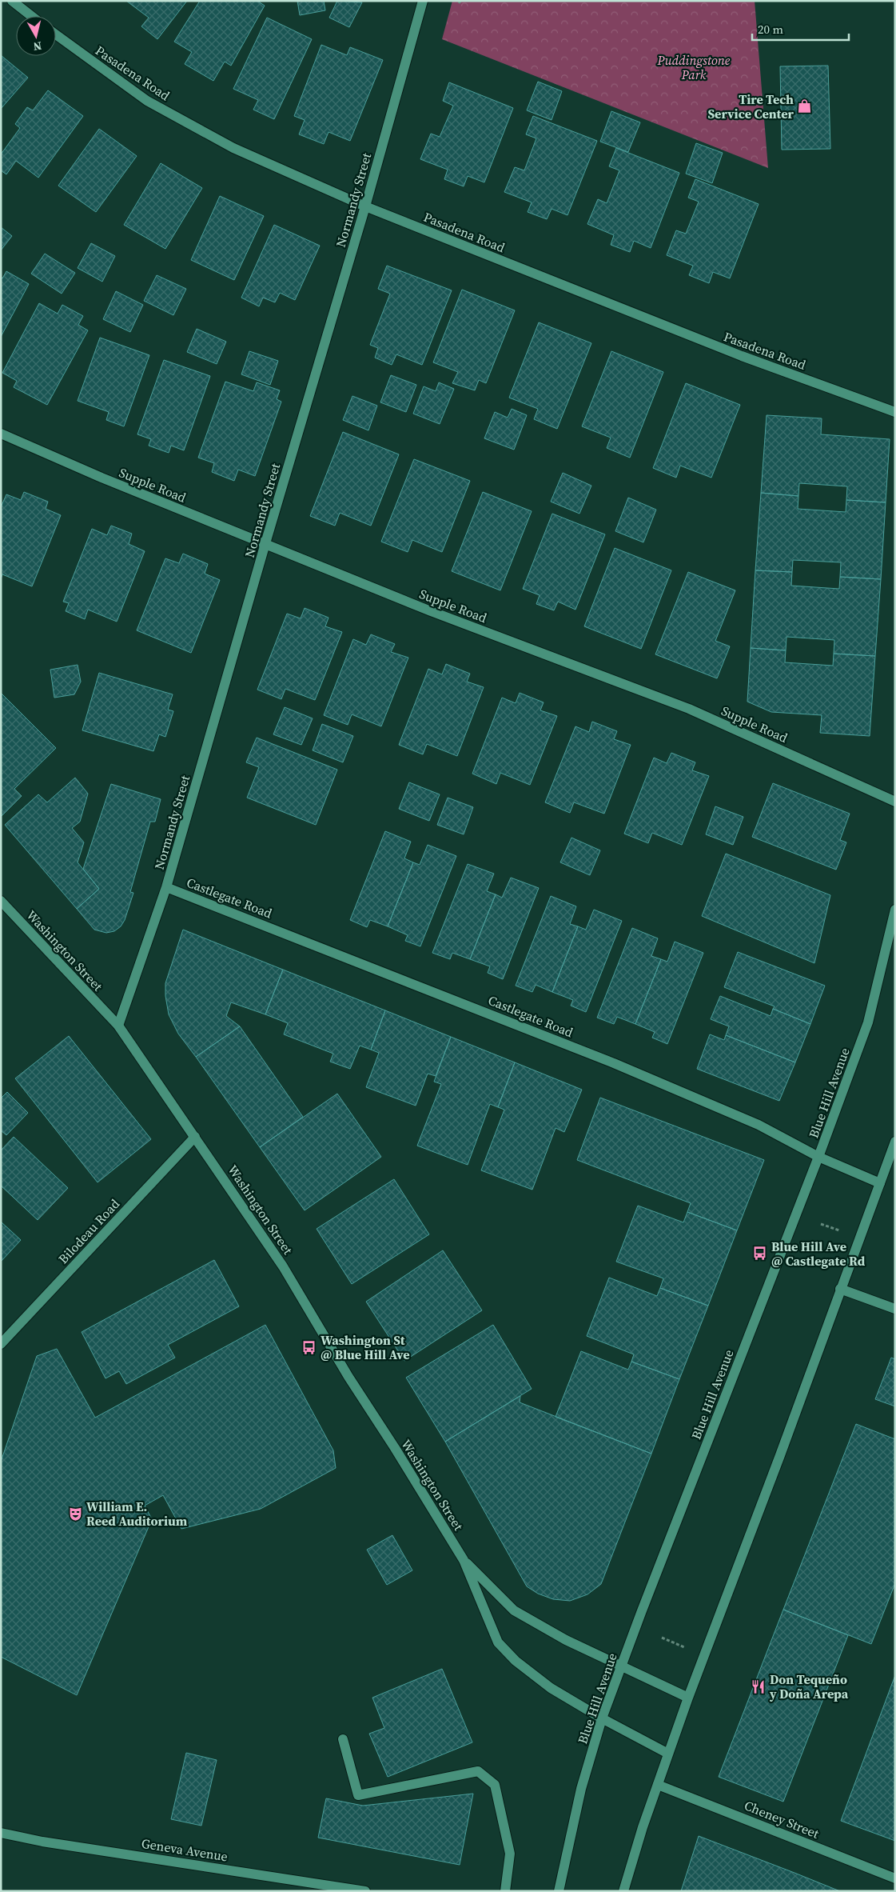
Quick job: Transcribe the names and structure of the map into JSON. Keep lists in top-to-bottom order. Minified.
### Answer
{"streets":{"street":["Pasadena Road","Normandy Street","Supple Road","Castlegate Road","Washington Street","Blue Hill Avenue","Bilodeau Road","Cheney Street","Geneva Avenue"]},"crossings":[["Pasadena Road","Normandy Street"],["Normandy Street","Supple Road"],["Normandy Street","Castlegate Road"],["Normandy Street","Washington Street"],["Castlegate Road","Blue Hill Avenue"],["Washington Street","Blue Hill Avenue"],["Washington Street","Bilodeau Road"]],"parks":["Puddingstone Park"],"places":{"shop":["Tire Tech Service Center"],"bus stop":["Blue Hill Ave @ Castlegate Rd","Washington St @ Blue Hill Ave"],"theatre":["William E. Reed Auditorium"],"restaurant":["Don Tequeño y Doña Arepa"]},"scale_bar":"20 m","north":"bottom"}
